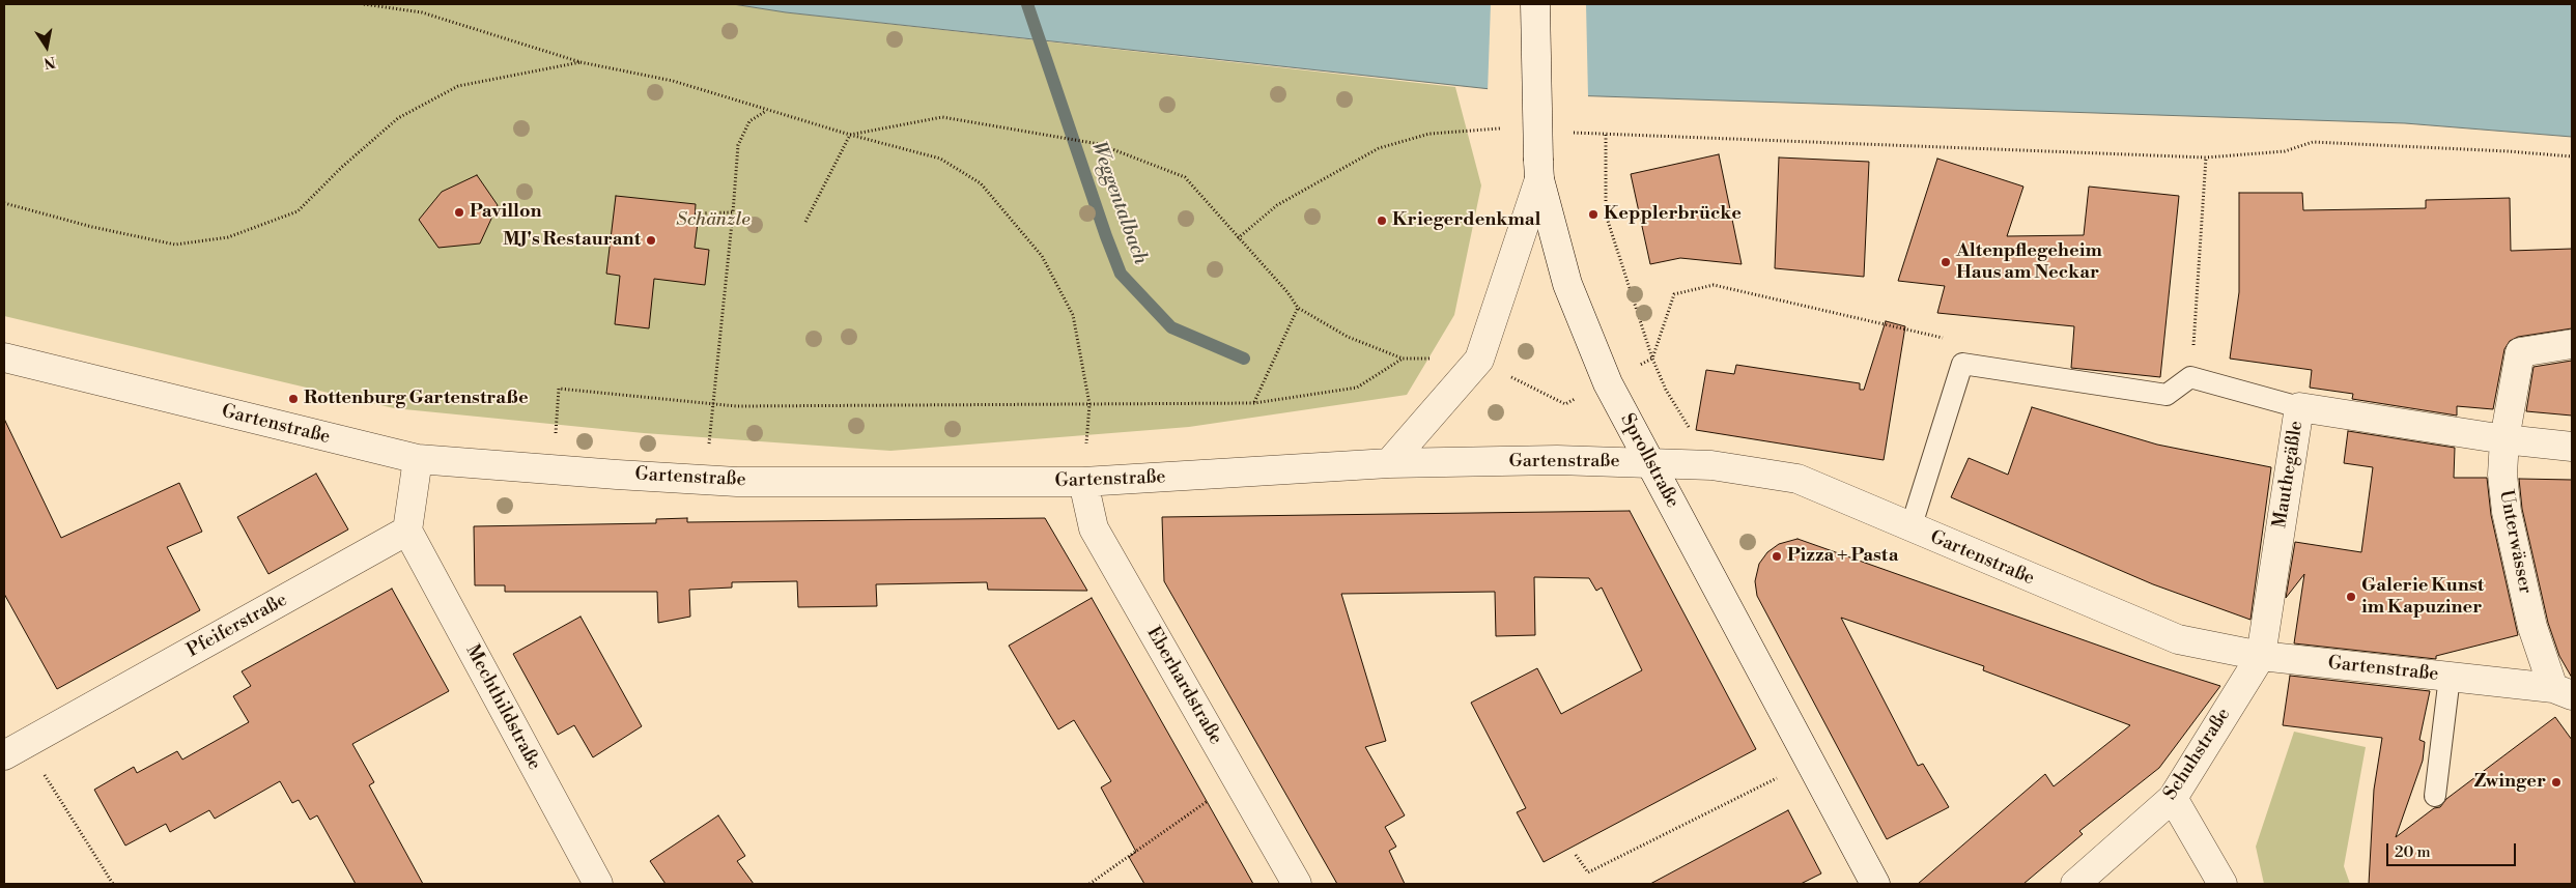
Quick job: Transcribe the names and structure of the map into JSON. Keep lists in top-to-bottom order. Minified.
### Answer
{"streets":{"street":["Gartenstraße","Sprollstraße","Mauthegäßle","Unterwässer","Pfeiferstraße","Eberhardstraße","Mechthildstraße","Schuhstraße"]},"crossings":[["Gartenstraße","Sprollstraße"],["Gartenstraße","Mauthegäßle"],["Gartenstraße","Unterwässer"],["Gartenstraße","Eberhardstraße"],["Gartenstraße","Schuhstraße"],["Mauthegäßle","Unterwässer"],["Mauthegäßle","Schuhstraße"],["Pfeiferstraße","Mechthildstraße"]],"water":["Weggentalbach"],"parks":["Schänzle"],"places":["Pavillon","Kepplerbrücke","Kriegerdenkmal","MJ's Restaurant","Altenpflegeheim Haus am Neckar","Rottenburg Gartenstraße","Pizza + Pasta","Galerie Kunst im Kapuziner","Zwinger"],"scale_bar":"20 m","north":"bottom"}
